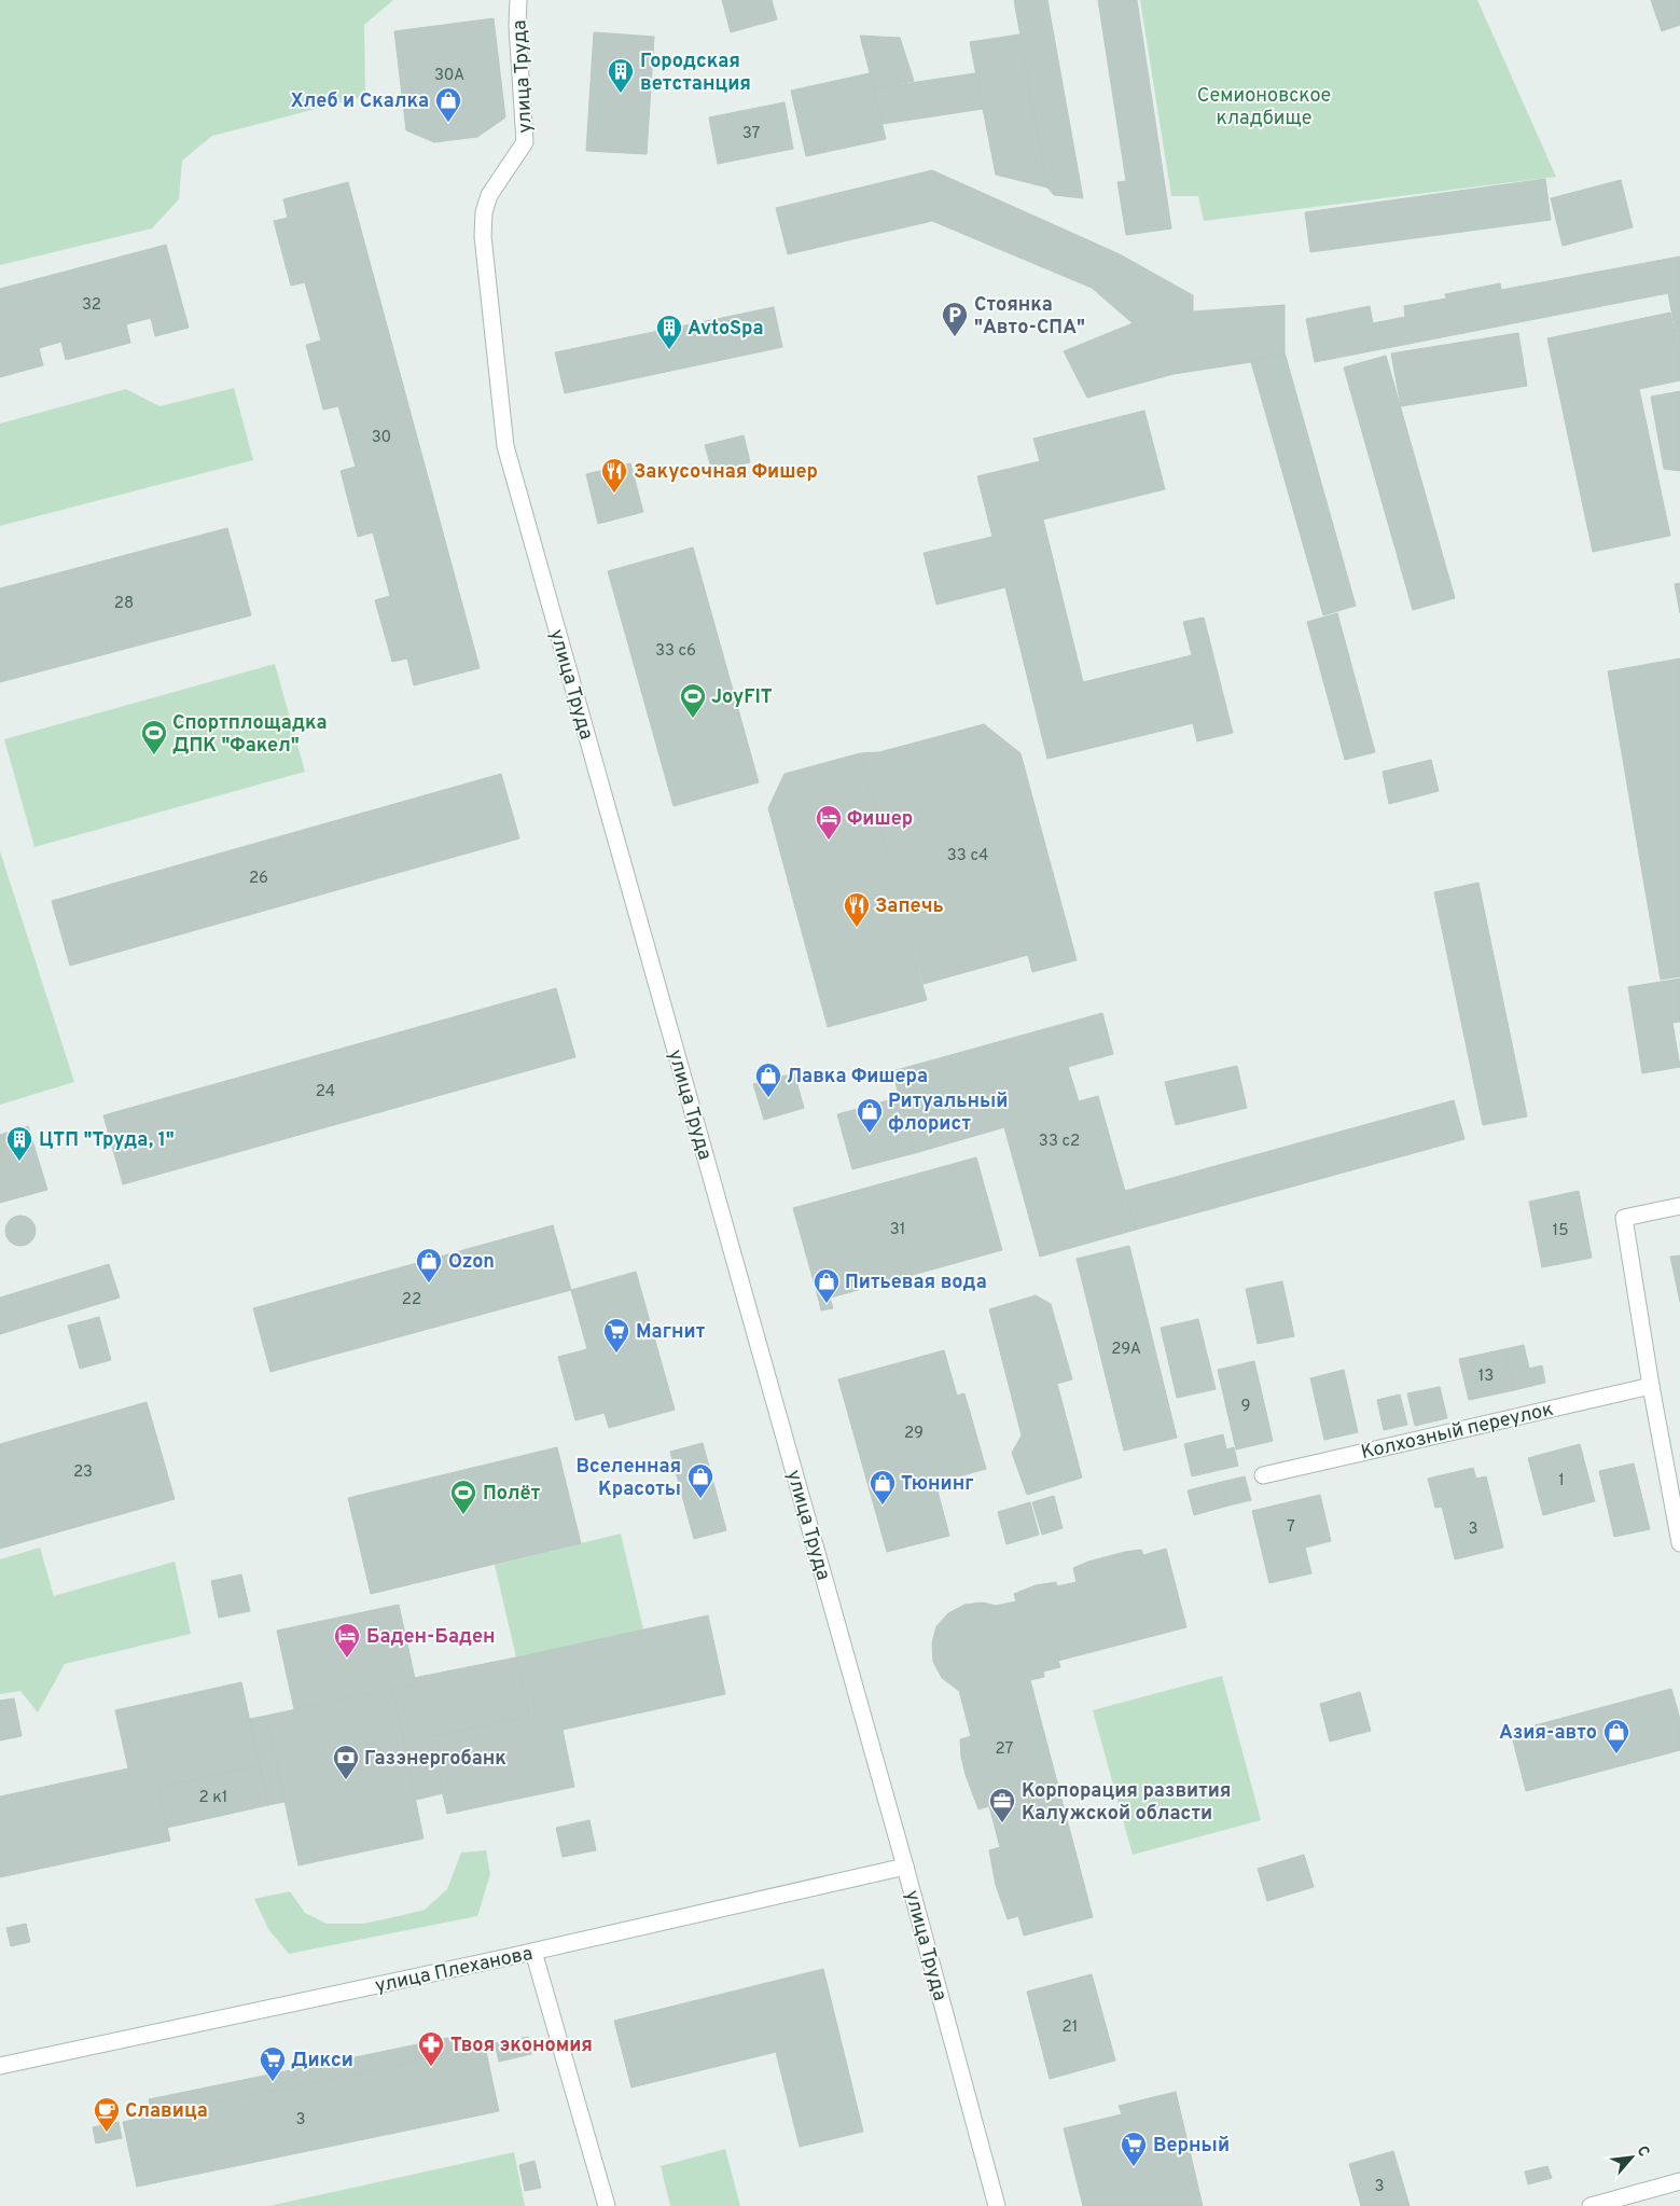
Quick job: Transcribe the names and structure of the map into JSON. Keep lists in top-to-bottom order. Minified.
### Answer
{"streets":{"street":["улица Труда","Колхозный переулок","улица Плеханова"]},"crossings":[["улица Труда","улица Плеханова"]],"parks":["Семионовское кладбище"],"places":{"building":["Городская ветстанция","AvtoSpa","ЦТП \"Труда, 1\""],"shop":["Хлеб и Скалка","Лавка Фишера","Ритуальный флорист","Ozon","Питьевая вода","Вселенная Красоты","Тюнинг","Азия-авто"],"parking":["Стоянка \"Авто-СПА\""],"restaurant":["Закусочная Фишер","Запечь"],"sports":["JoyFIT","Спортплощадка ДПК \"Факел\"","Полёт"],"hotel":["Фишер","Баден-Баден"],"supermarket":["Магнит","Дикси","Верный"],"bank":["Газэнергобанк"],"office":["Корпорация развития Калужской области"],"pharmacy":["Твоя экономия"],"cafe":["Славица"]},"house_numbers":["30А","37","32","30","28","33 с6","33 с4","26","24","33 с2","31","15","22","29А","13","9","29","23","1","7","3","27","2 к1","21","3","3"],"north":"top right"}
